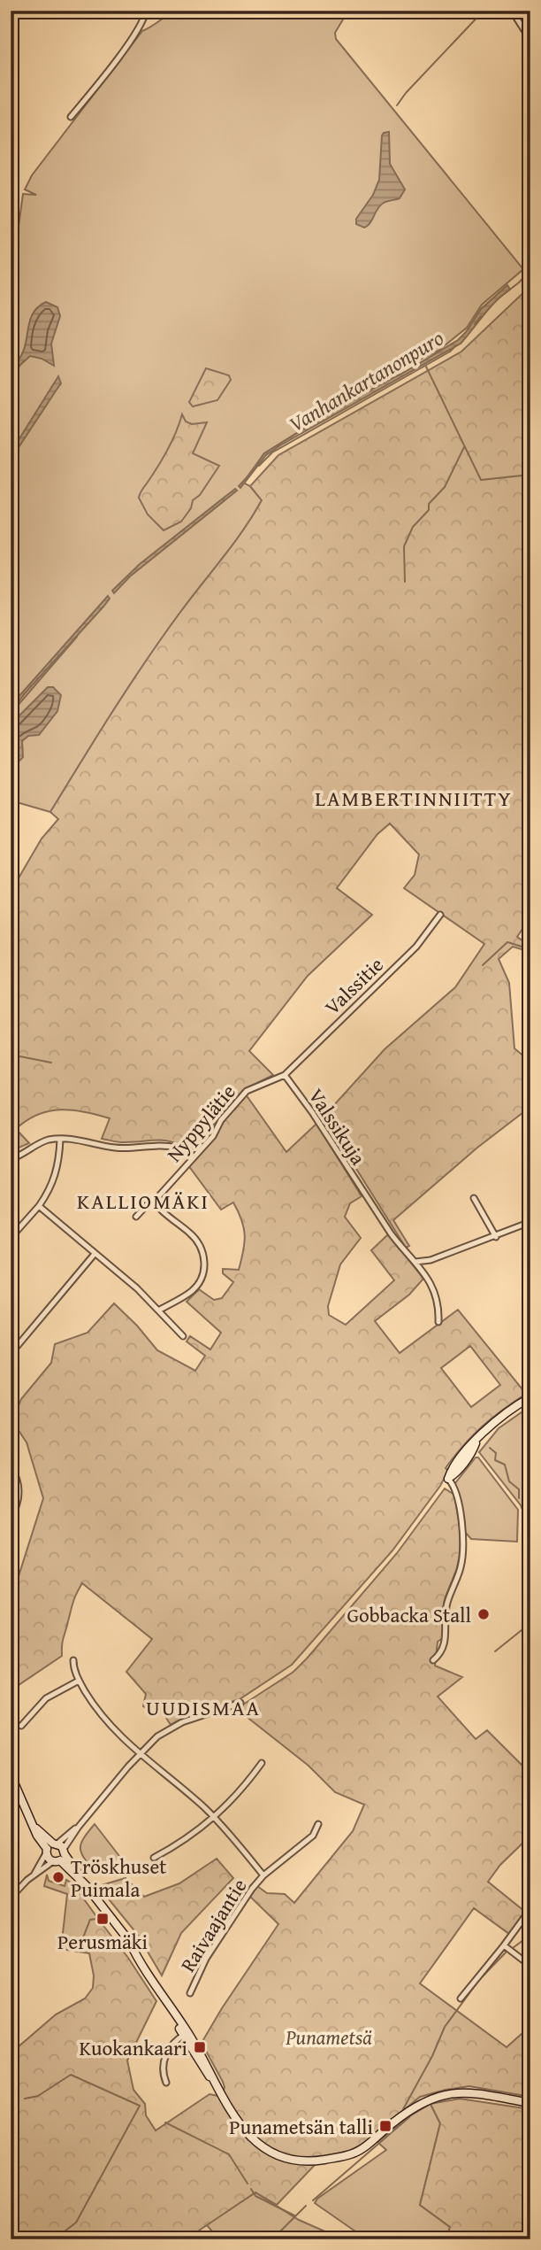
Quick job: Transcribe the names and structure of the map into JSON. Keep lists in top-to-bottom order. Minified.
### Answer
{"streets":{"street":["Valssitie","Nyppylätie","Valssikuja","Raivaajantie"]},"crossings":[["Valssitie","Nyppylätie"],["Valssitie","Valssikuja"],["Nyppylätie","Valssikuja"]],"districts":["LAMBERTINNIITTY","KALLIOMÄKI","UUDISMAA"],"water":["Vanhankartanonpuro"],"parks":["Punametsä"],"places":{"other":["Gobbacka Stall","Tröskhuset Puimala"],"transit":["Perusmäki","Kuokankaari","Punametsän talli"]}}
